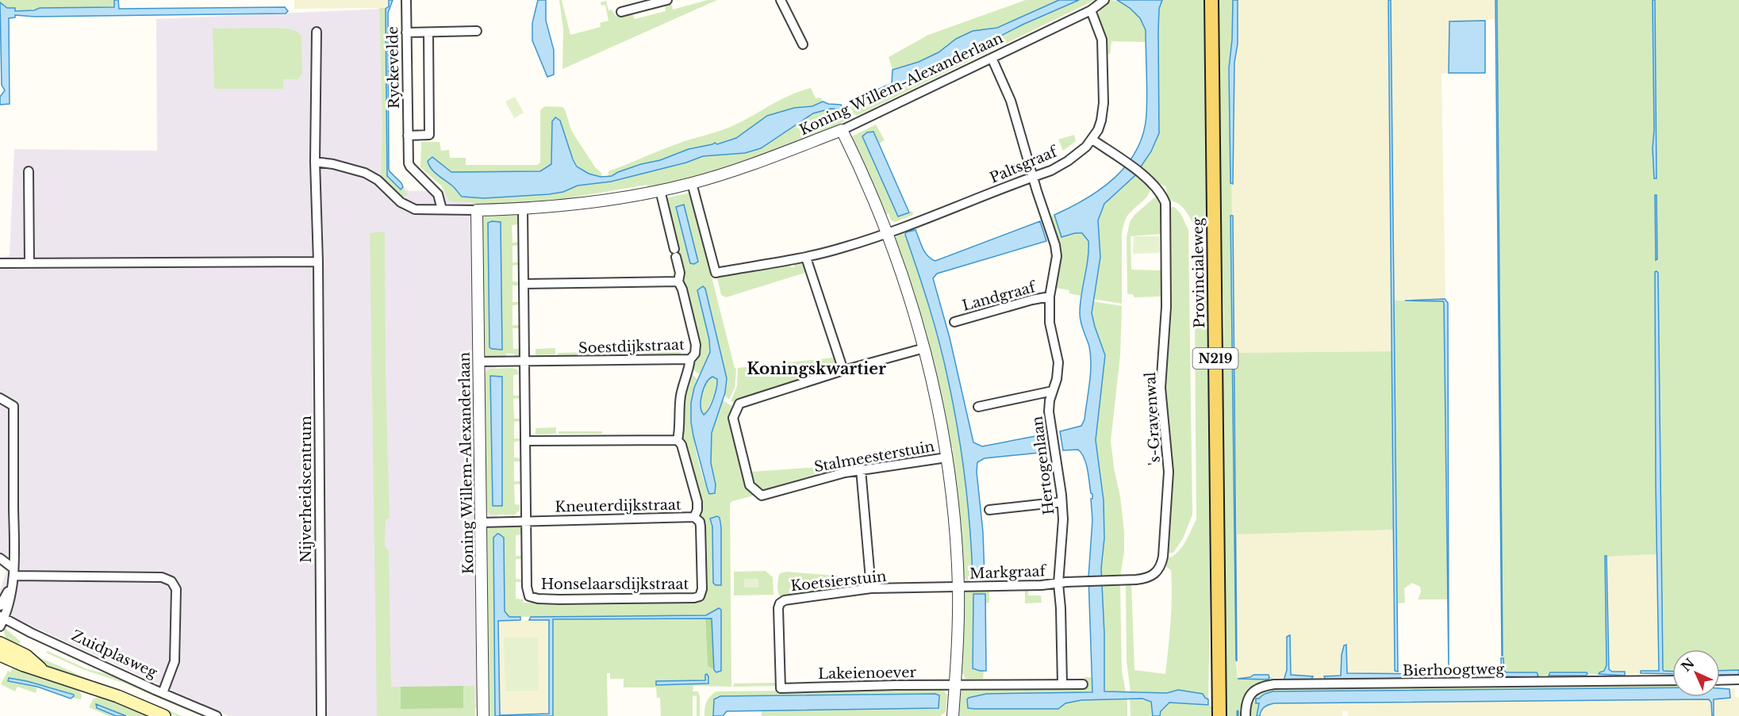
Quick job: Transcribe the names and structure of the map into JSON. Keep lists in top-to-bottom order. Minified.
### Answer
{"streets":{"main road":["Provincialeweg","N219"],"street":["Ryckevelde","Koning Willem-Alexanderlaan","Paltsgraaf","Landgraaf","Soestdijkstraat","'s-Gravenwal","Stalmeesterstuin","Hertogenlaan","Nijverheidscentrum","Kneuterdijkstraat","Markgraaf","Koetsierstuin","Honselaarsdijkstraat","Zuidplasweg","Bierhoogtweg","Lakeienoever"]},"crossings":[["Ryckevelde","Koning Willem-Alexanderlaan"],["Koning Willem-Alexanderlaan","Paltsgraaf"],["Koning Willem-Alexanderlaan","Soestdijkstraat"],["Koning Willem-Alexanderlaan","Hertogenlaan"],["Koning Willem-Alexanderlaan","Nijverheidscentrum"],["Koning Willem-Alexanderlaan","Kneuterdijkstraat"],["Paltsgraaf","'s-Gravenwal"],["Paltsgraaf","Hertogenlaan"],["Landgraaf","Hertogenlaan"],["'s-Gravenwal","Hertogenlaan"],["'s-Gravenwal","Markgraaf"],["Hertogenlaan","Markgraaf"],["Hertogenlaan","Lakeienoever"],["Kneuterdijkstraat","Honselaarsdijkstraat"],["Markgraaf","Koetsierstuin"],["Koetsierstuin","Lakeienoever"]],"districts":["Koningskwartier"],"north":"top left"}
